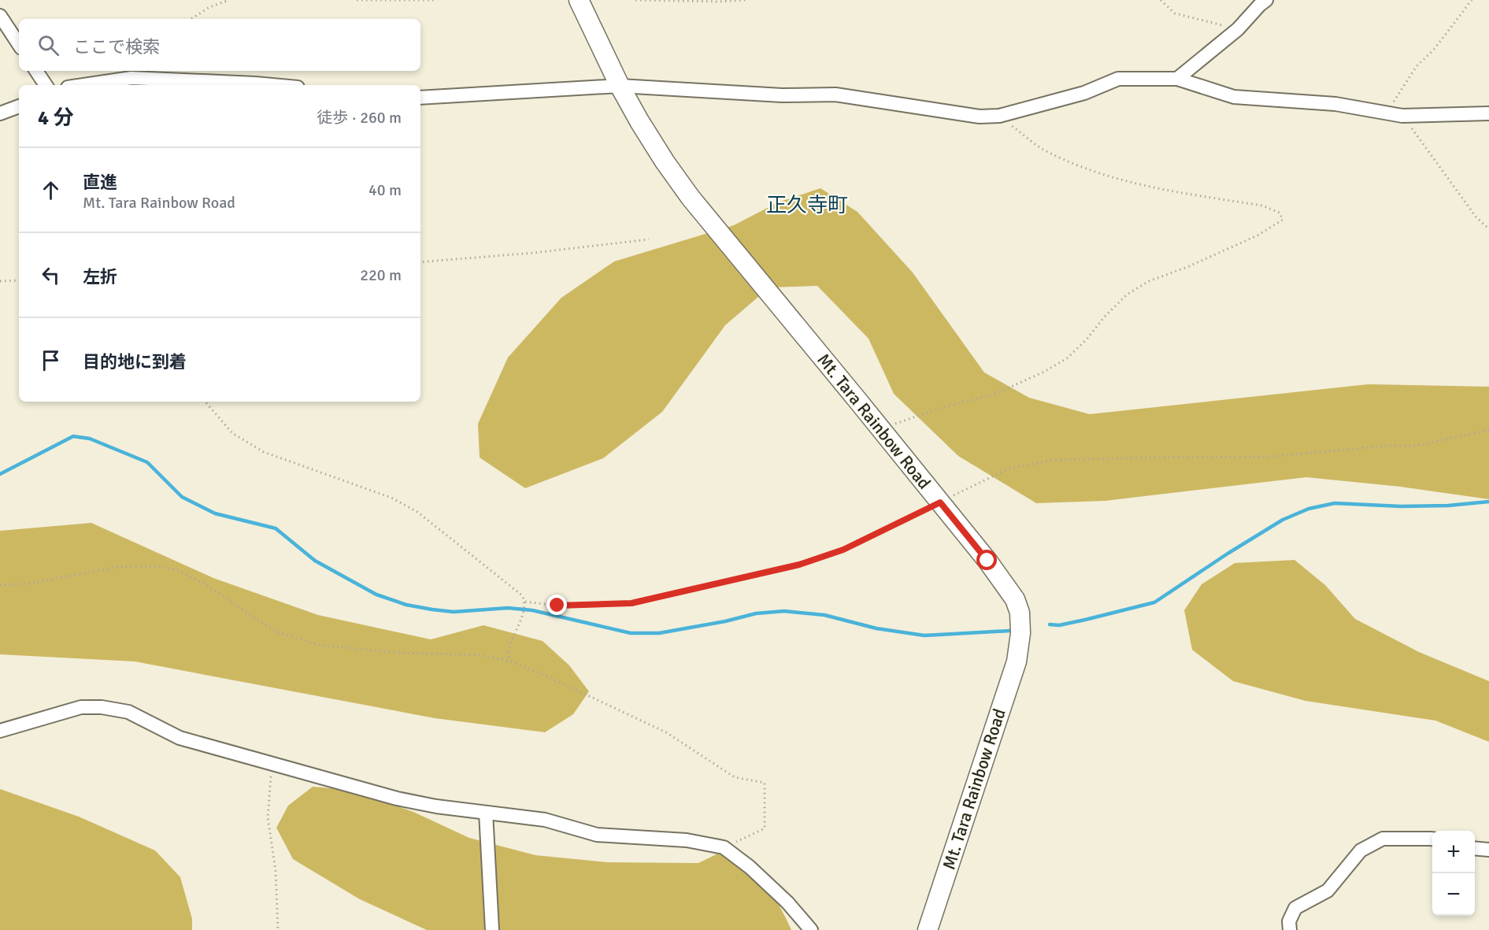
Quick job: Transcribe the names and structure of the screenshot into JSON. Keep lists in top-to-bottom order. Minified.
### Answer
{"streets":{"street":["Mt. Tara Rainbow Road"]},"districts":["正久寺町"],"page":{"search":"ここで検索","heading":["4 分","徒歩 · 260 m"],"list":[["直進","Mt. Tara Rainbow Road","40 m"],["左折","220 m"],"目的地に到着"],"map_buttons":["+","−"]}}
